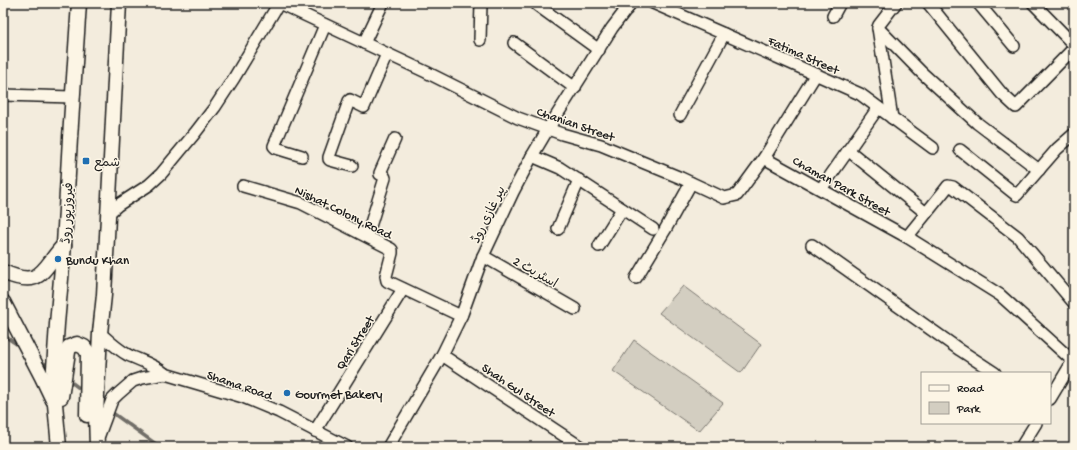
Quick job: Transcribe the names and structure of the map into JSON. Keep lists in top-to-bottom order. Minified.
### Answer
{"streets":{"main road":["فیروزپور روڈ"],"street":["Fatima Street","Chanian Street","Chaman Park Street","Nishat Colony Road","پیر غازی روڈ","اسٹریٹ 2","Qari Street","Shama Road","Shah Gul Street"]},"crossings":[["Fatima Street","Chanian Street"],["Chanian Street","Chaman Park Street"],["Chanian Street","پیر غازی روڈ"],["Nishat Colony Road","پیر غازی روڈ"],["Nishat Colony Road","Qari Street"],["پیر غازی روڈ","اسٹریٹ 2"],["پیر غازی روڈ","Shah Gul Street"],["Qari Street","Shama Road"]],"places":{"transit":["شمع"],"other":["Bundu Khan","Gourmet Bakery"]},"legend":["Road","Park"]}
